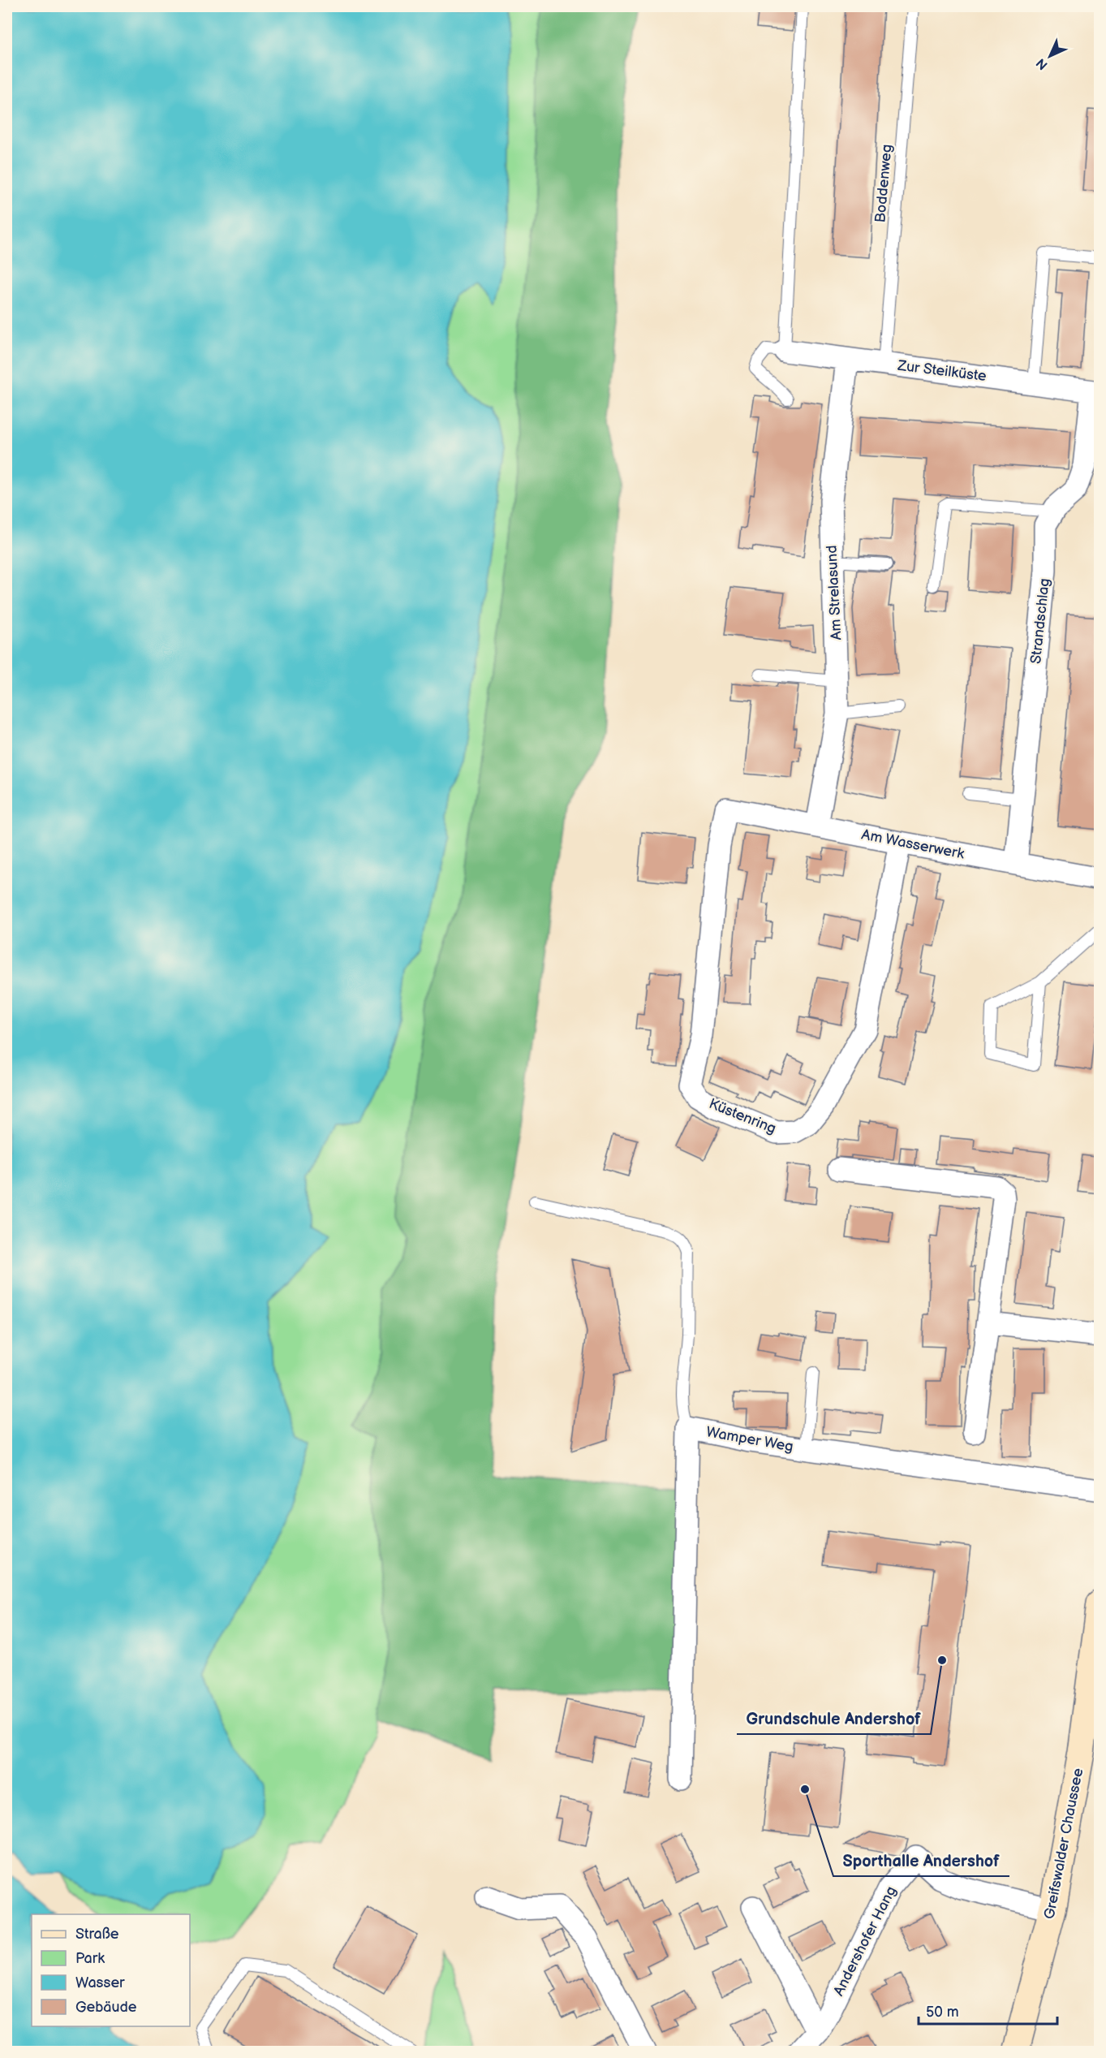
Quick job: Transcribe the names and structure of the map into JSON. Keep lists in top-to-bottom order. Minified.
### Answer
{"streets":{"main road":["Greifswalder Chaussee"],"street":["Zur Steilküste","Am Strelasund","Strandschlag","Am Wasserwerk","Küstenring","Wamper Weg","Andershofer Hang"],"lane":["Boddenweg"]},"crossings":[["Boddenweg","Zur Steilküste"],["Zur Steilküste","Am Strelasund"],["Zur Steilküste","Strandschlag"],["Am Strelasund","Am Wasserwerk"],["Strandschlag","Am Wasserwerk"],["Am Wasserwerk","Küstenring"],["Greifswalder Chaussee","Andershofer Hang"]],"places":["Grundschule Andershof","Sporthalle Andershof"],"legend":["Straße","Park","Wasser","Gebäude"],"scale_bar":"50 m","north":"bottom left"}
